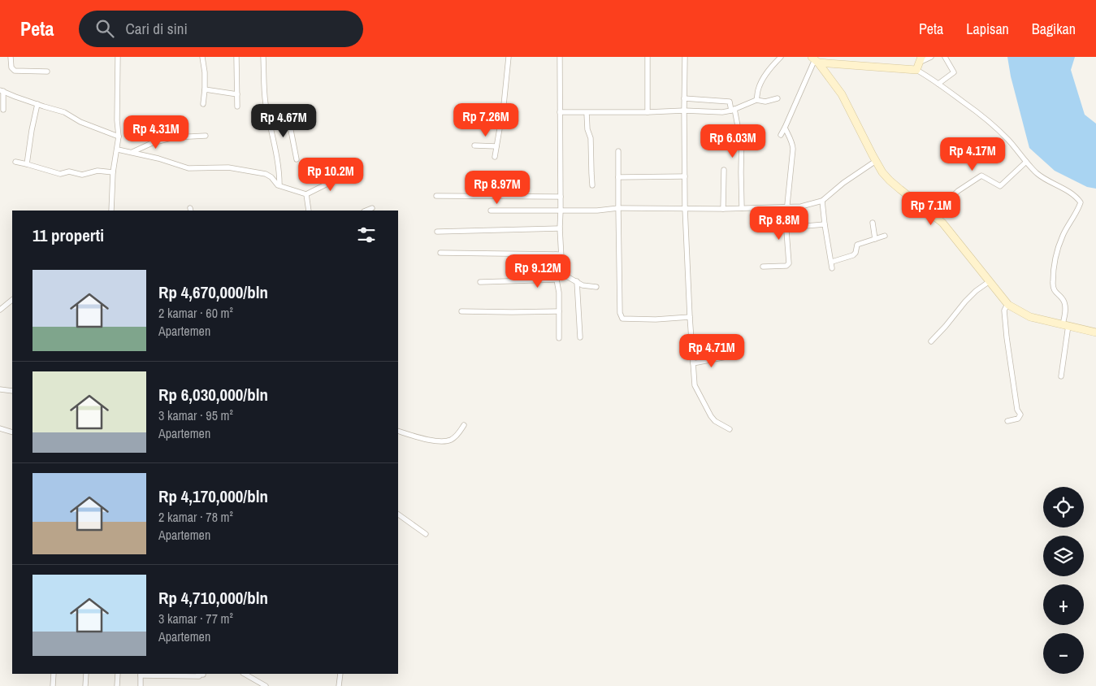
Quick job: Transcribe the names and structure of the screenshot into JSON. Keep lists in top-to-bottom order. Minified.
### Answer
{"page":{"header":"Peta","search":"Cari di sini","nav":["Peta","Lapisan","Bagikan"],"price":["Rp 7.26M","Rp 4.67M","Rp 4.31M","Rp 6.03M","Rp 4.17M","Rp 10.2M","Rp 8.97M","Rp 7.1M","Rp 8.8M","Rp 9.12M","Rp 4.71M"],"heading":"11 properti","list":[{"name":"Rp 4,670,000/bln","note":"2 kamar · 60 m² · Apartemen"},{"name":"Rp 6,030,000/bln","note":"3 kamar · 95 m² · Apartemen"},{"name":"Rp 4,170,000/bln","note":"2 kamar · 78 m² · Apartemen"},{"name":"Rp 4,710,000/bln","note":"3 kamar · 77 m² · Apartemen"}],"map_buttons":["+","−"]}}
